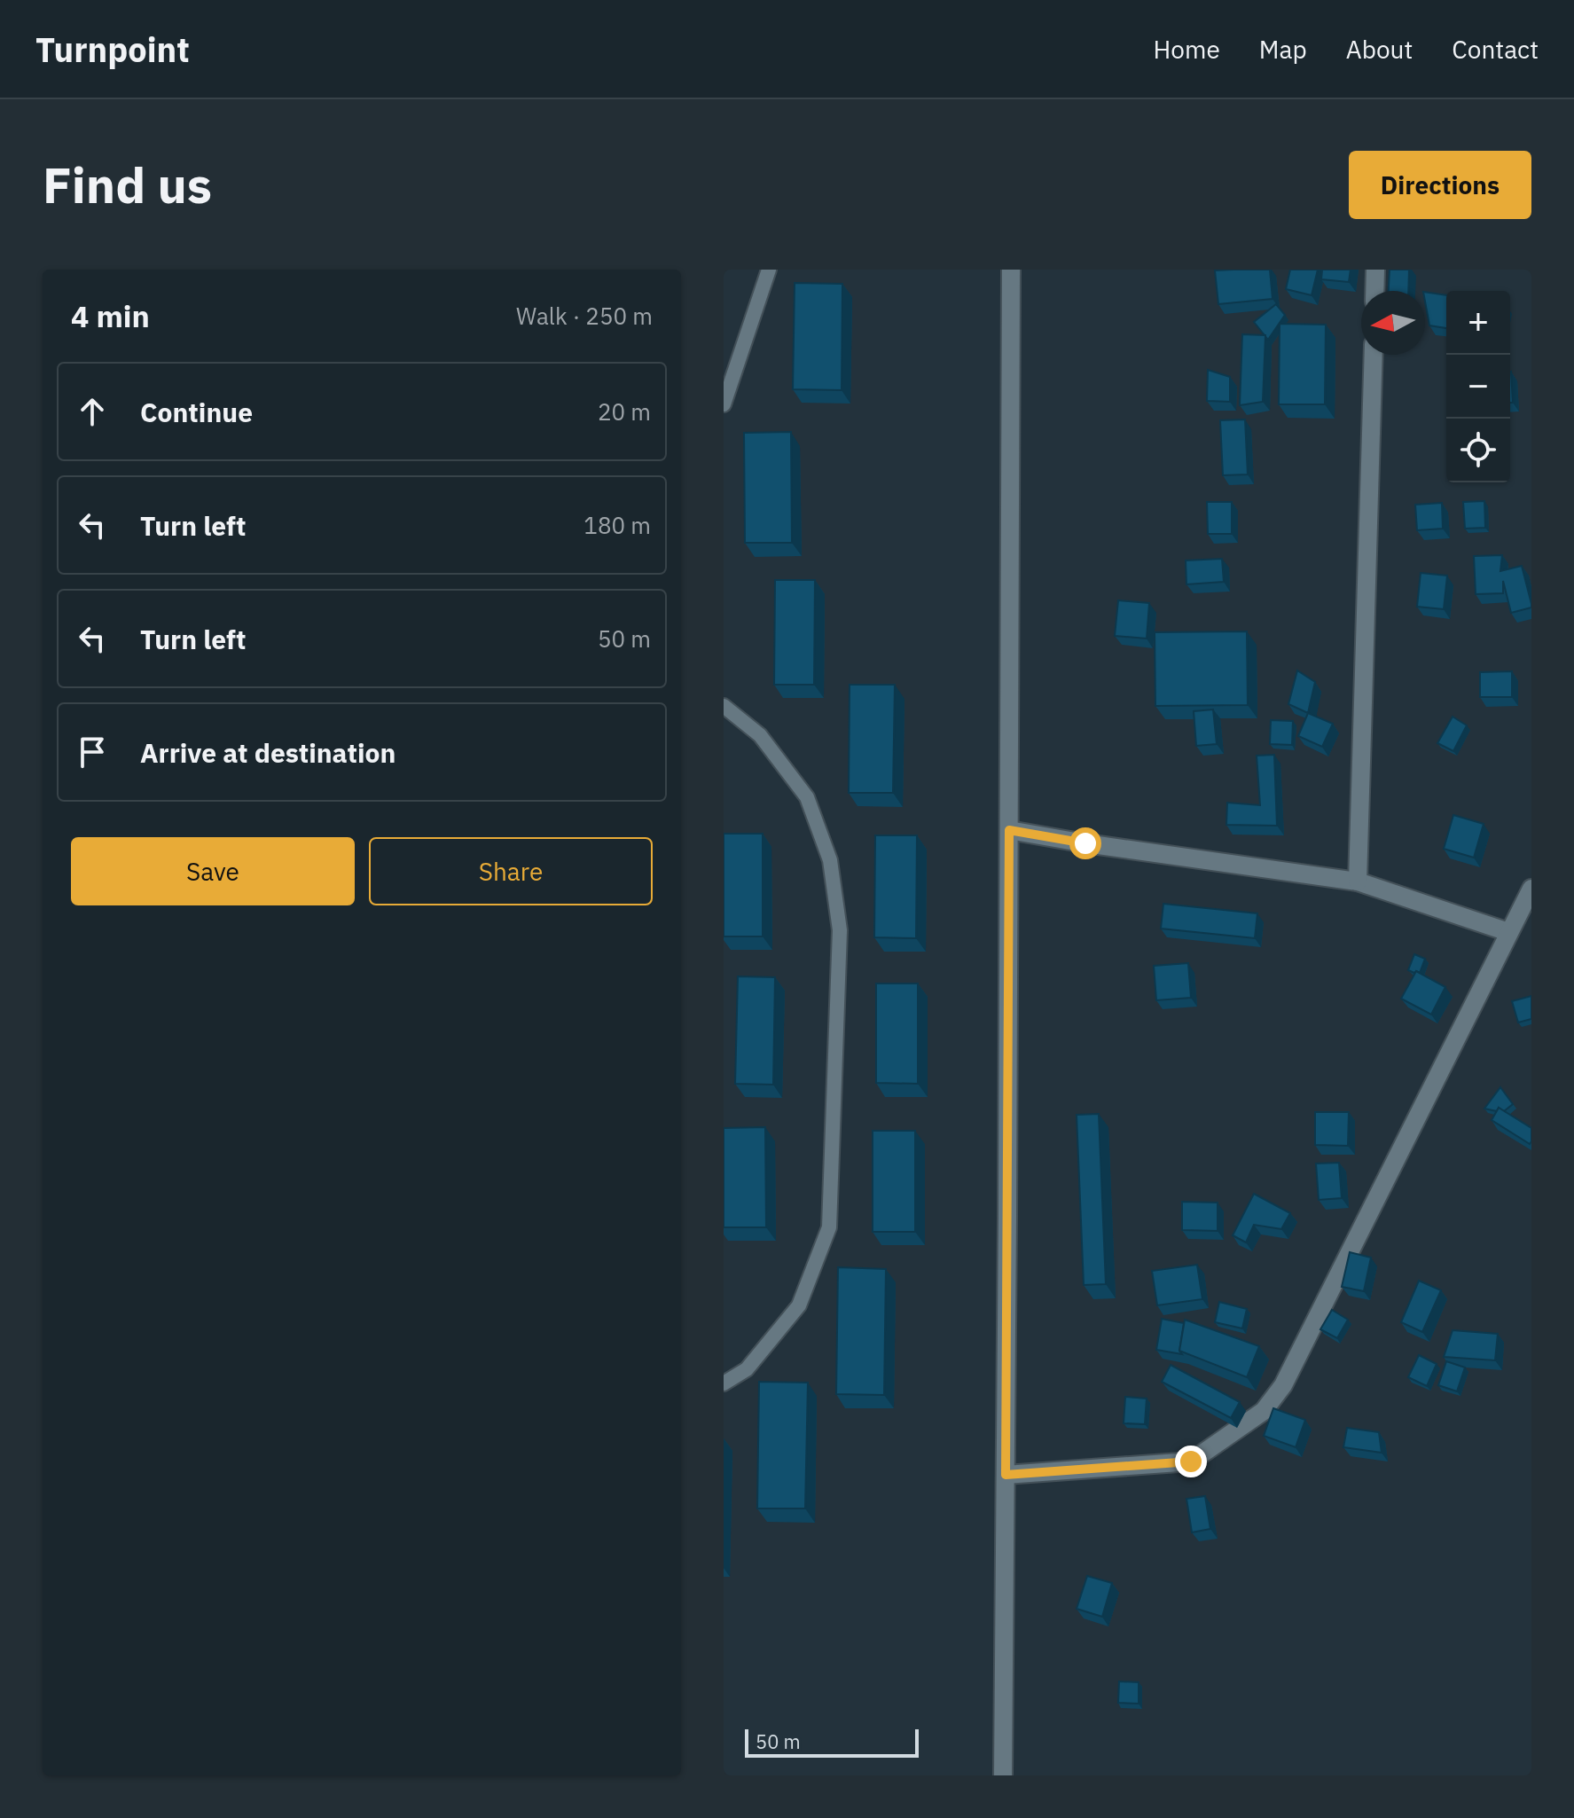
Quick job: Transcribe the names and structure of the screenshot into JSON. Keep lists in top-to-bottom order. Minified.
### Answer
{"scale_bar":"50 m","north":"left","page":{"header":"Turnpoint","nav":["Home","Map","About","Contact"],"buttons":["Directions",["Save","Share"]],"title":"Find us","heading":["4 min","Walk · 250 m"],"map_buttons":["+","−"],"list":[["Continue","20 m"],["Turn left","180 m"],["Turn left","50 m"],"Arrive at destination"],"scale":"50 m"}}
